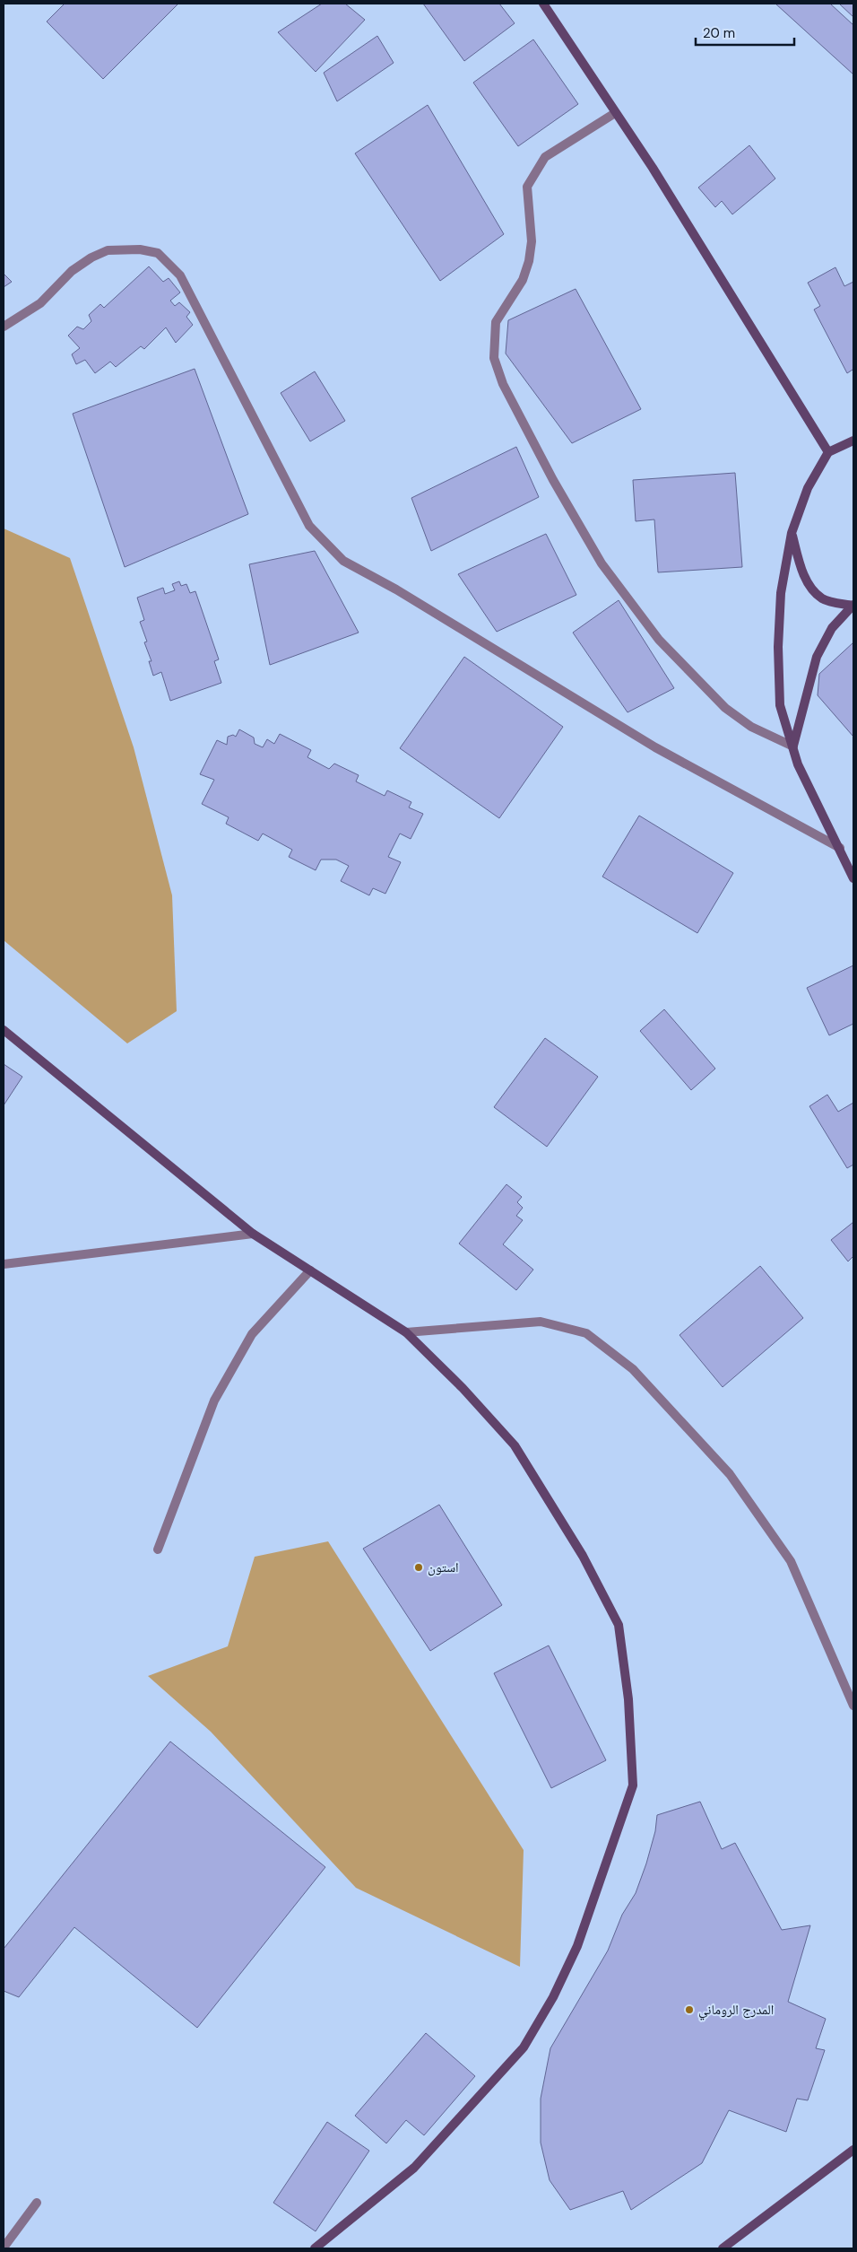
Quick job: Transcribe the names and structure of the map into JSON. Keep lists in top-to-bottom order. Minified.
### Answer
{"places":["استون","المدرج الروماني"],"scale_bar":"20 m"}
